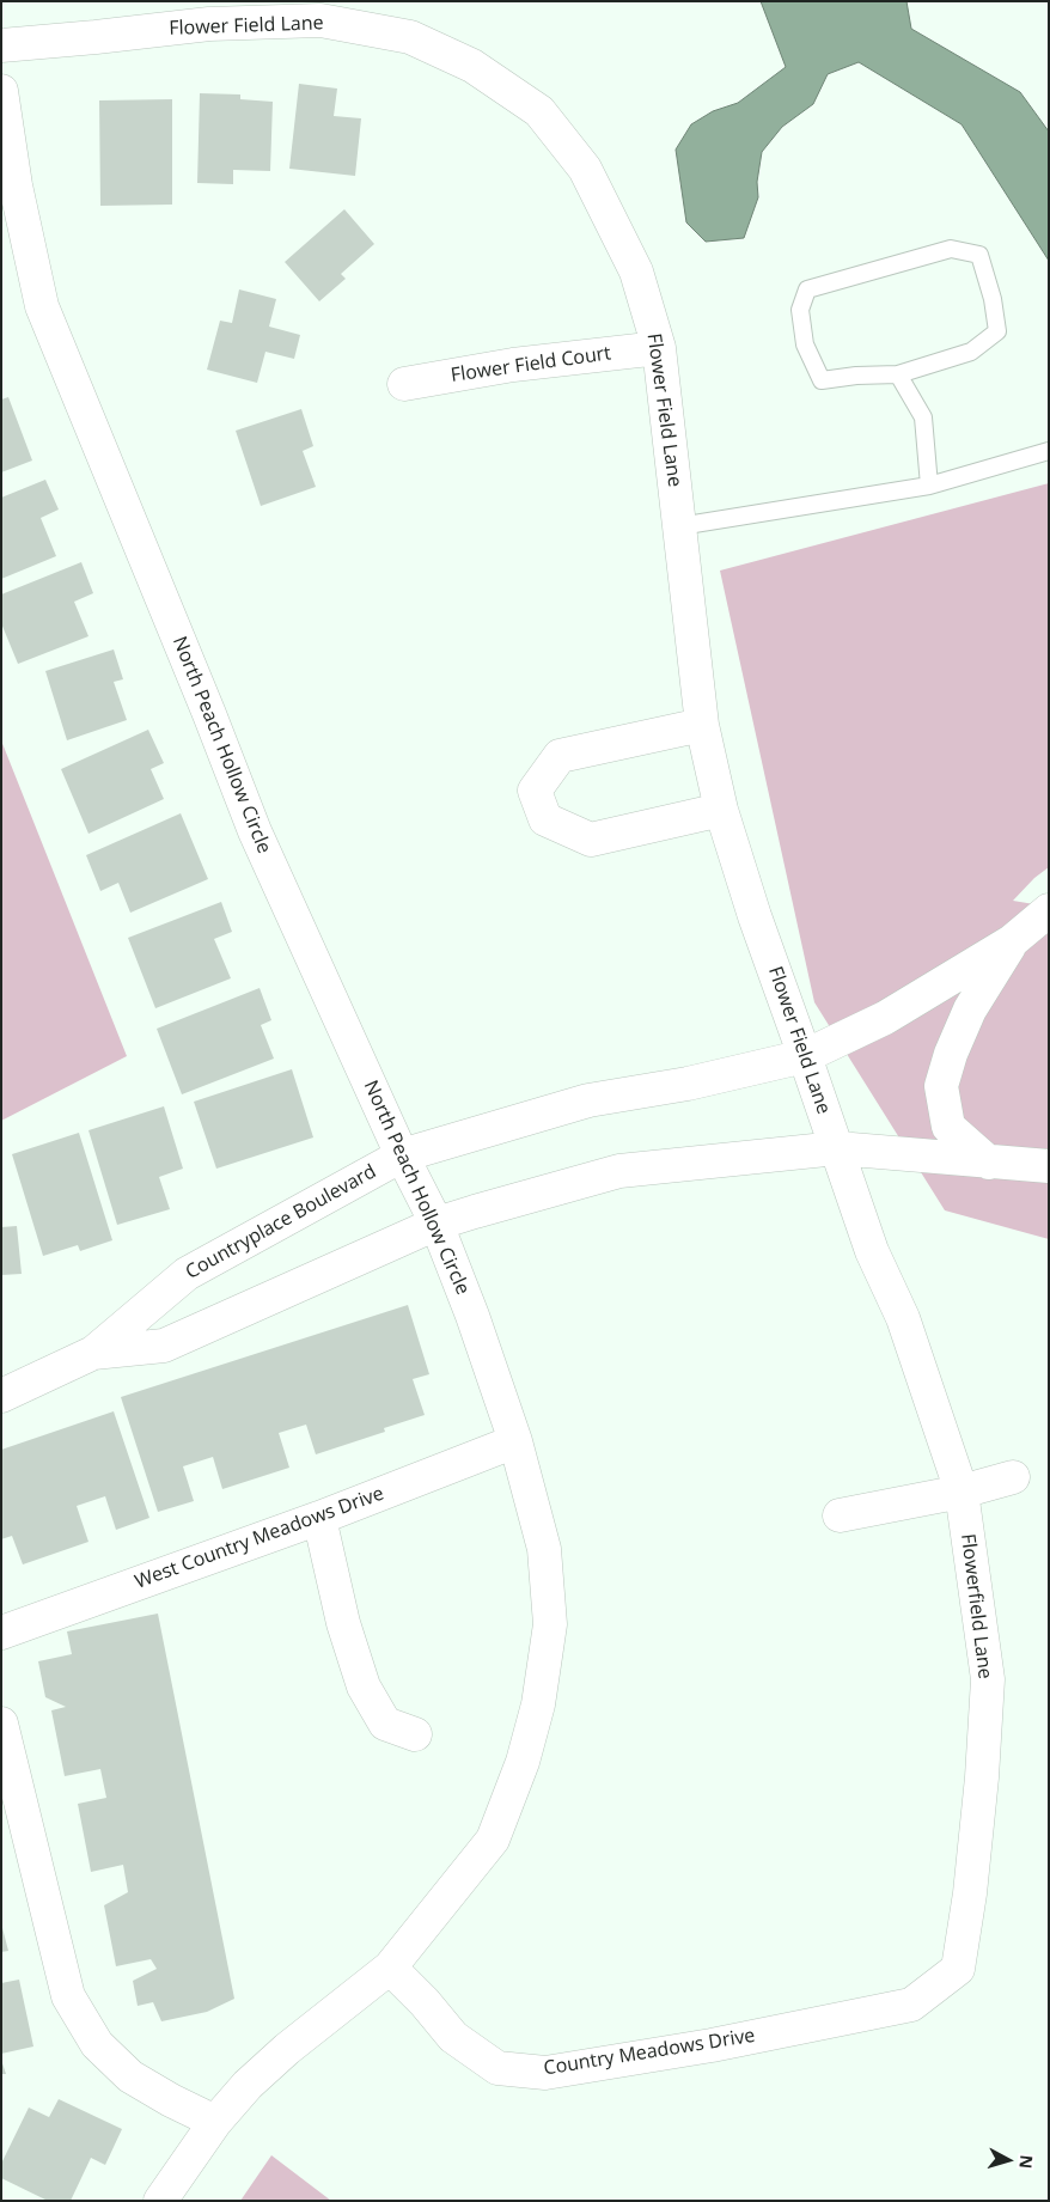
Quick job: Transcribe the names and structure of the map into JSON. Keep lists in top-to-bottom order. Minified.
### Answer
{"streets":{"street":["Flower Field Lane","Flower Field Court","North Peach Hollow Circle","Countryplace Boulevard","West Country Meadows Drive","Flowerfield Lane","Country Meadows Drive"]},"crossings":[["Flower Field Lane","Flower Field Court"],["Flower Field Lane","Countryplace Boulevard"],["Flower Field Lane","Flowerfield Lane"],["North Peach Hollow Circle","Countryplace Boulevard"],["North Peach Hollow Circle","West Country Meadows Drive"],["North Peach Hollow Circle","Country Meadows Drive"],["Flowerfield Lane","Country Meadows Drive"]],"north":"right"}
